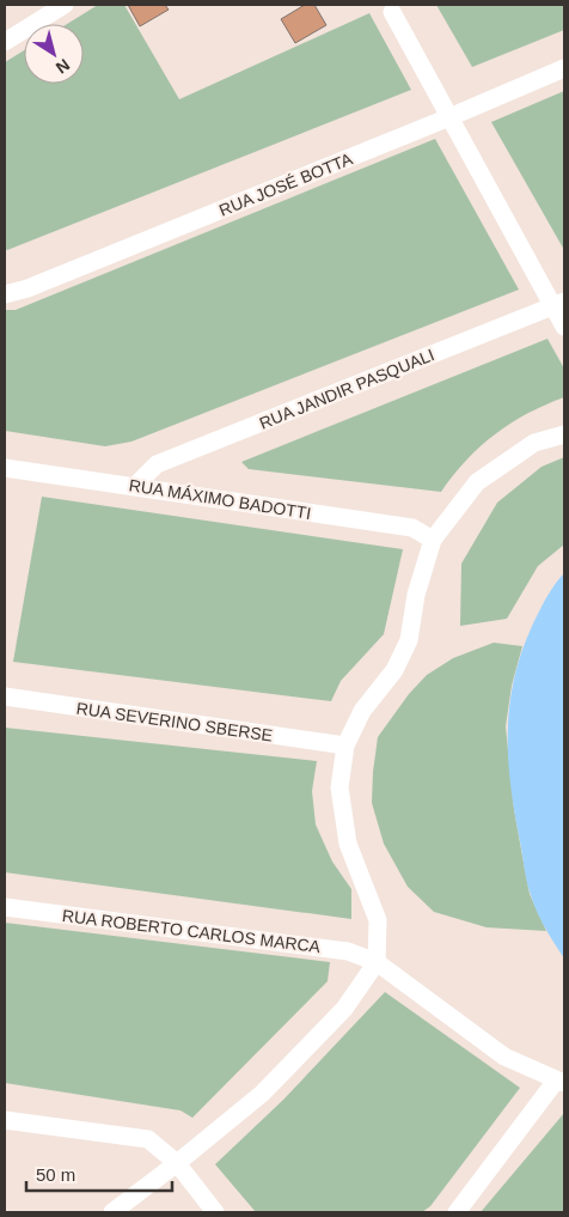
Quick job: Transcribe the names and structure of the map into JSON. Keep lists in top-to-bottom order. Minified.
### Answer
{"streets":{"street":["RUA JOSÉ BOTTA","RUA JANDIR PASQUALI","RUA MÁXIMO BADOTTI","RUA SEVERINO SBERSE","RUA ROBERTO CARLOS MARCA"]},"crossings":[["RUA JANDIR PASQUALI","RUA MÁXIMO BADOTTI"]],"scale_bar":"50 m","north":"bottom right"}
